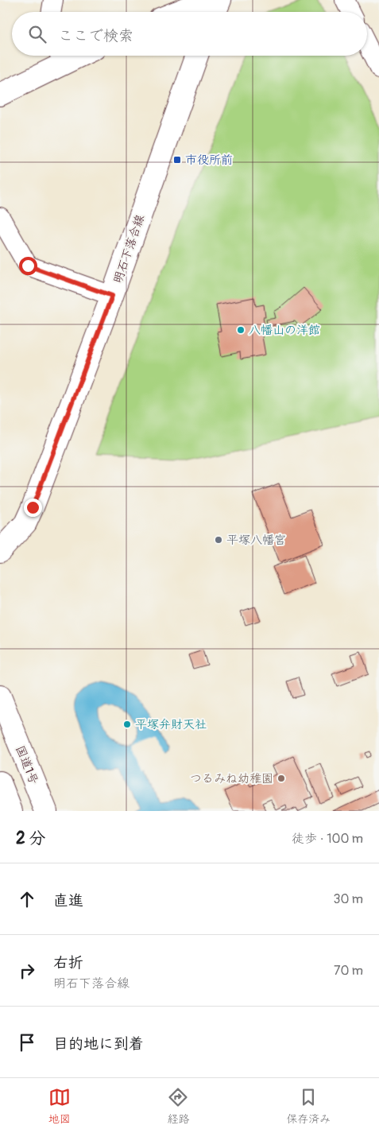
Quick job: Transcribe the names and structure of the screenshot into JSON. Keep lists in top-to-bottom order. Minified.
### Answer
{"streets":{"main road":["明石下落合線","国道1号"]},"places":{"transit":["市役所前"],"other":["八幡山の洋館","平塚八幡宮","平塚弁財天社","つるみね幼稚園"]},"page":{"search":"ここで検索","heading":["2 分","徒歩 · 100 m"],"list":[["直進","30 m"],["右折","明石下落合線","70 m"],"目的地に到着"],"nav":["地図","経路","保存済み"]}}
